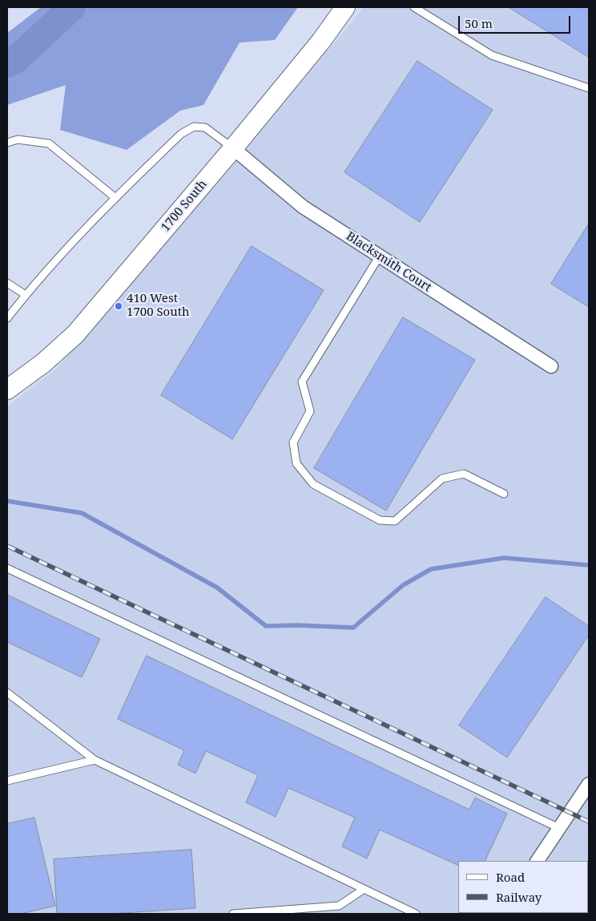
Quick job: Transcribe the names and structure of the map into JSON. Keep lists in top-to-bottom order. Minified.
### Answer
{"streets":{"street":["1700 South","Blacksmith Court"]},"crossings":[["1700 South","Blacksmith Court"]],"places":["410 West 1700 South"],"legend":["Road","Railway"],"scale_bar":"50 m"}
